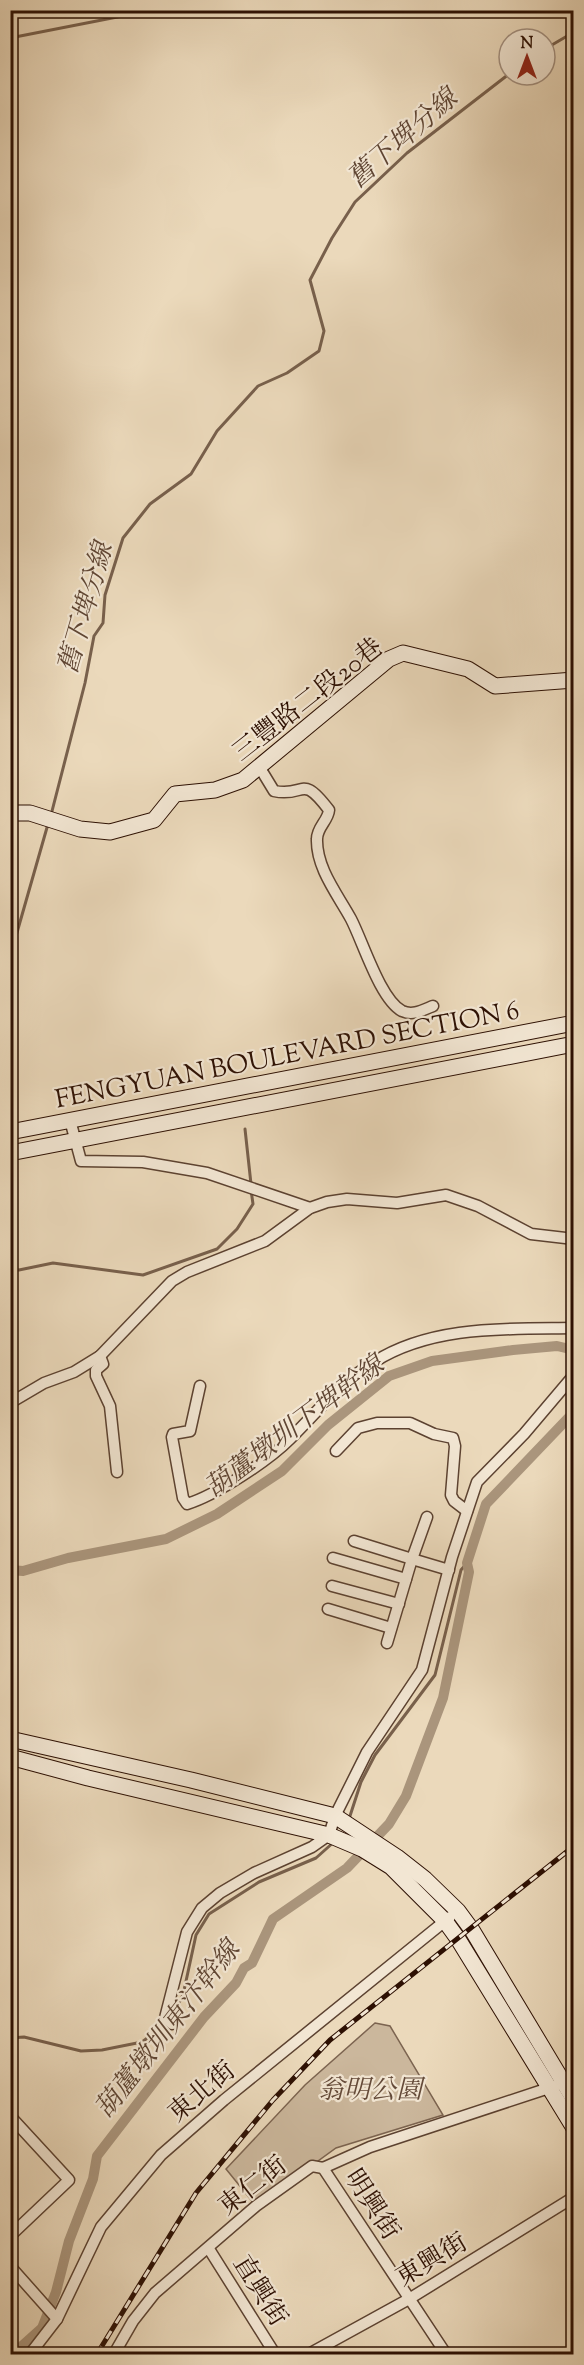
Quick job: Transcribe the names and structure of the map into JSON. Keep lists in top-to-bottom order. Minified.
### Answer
{"streets":{"street":["三豐路二段20巷","FENGYUAN BOULEVARD SECTION 6","東北街","東仁街","明興街","東興街","直興街"]},"crossings":[["東仁街","明興街"],["東仁街","直興街"],["明興街","東興街"]],"water":["舊下埤分線","葫蘆墩圳下埤幹線","葫蘆墩圳東汴幹線"],"parks":["翁明公園"],"north":"top"}
